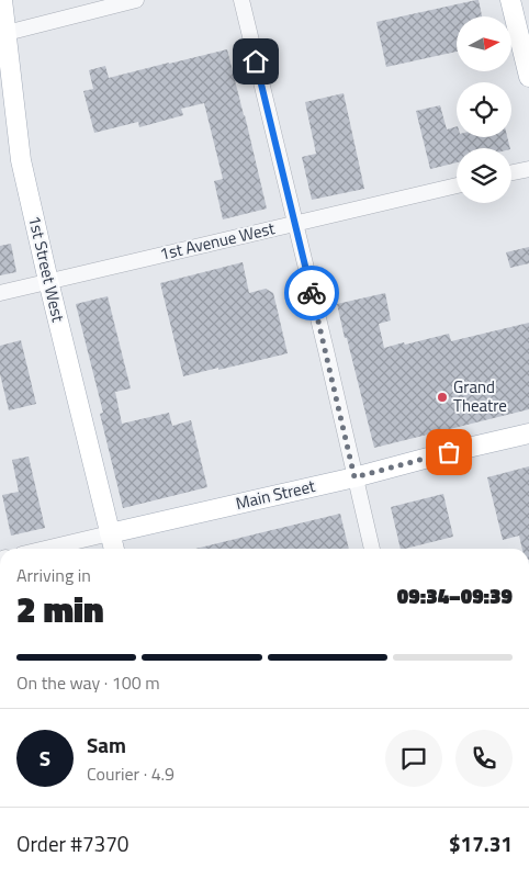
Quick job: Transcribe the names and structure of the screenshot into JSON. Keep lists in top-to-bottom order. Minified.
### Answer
{"streets":{"main road":["1st Street West","Main Street"],"street":["1st Avenue West"]},"crossings":[["1st Avenue West","1st Street West"],["1st Street West","Main Street"]],"places":["Grand Theatre"],"north":"right","page":{"heading":["2 min","Arriving in","09:34–09:39"],"panel":["Sam","Courier · 4.9","Order #7370","$17.31"],"bar":"On the way · 100 m","round":"S"}}
